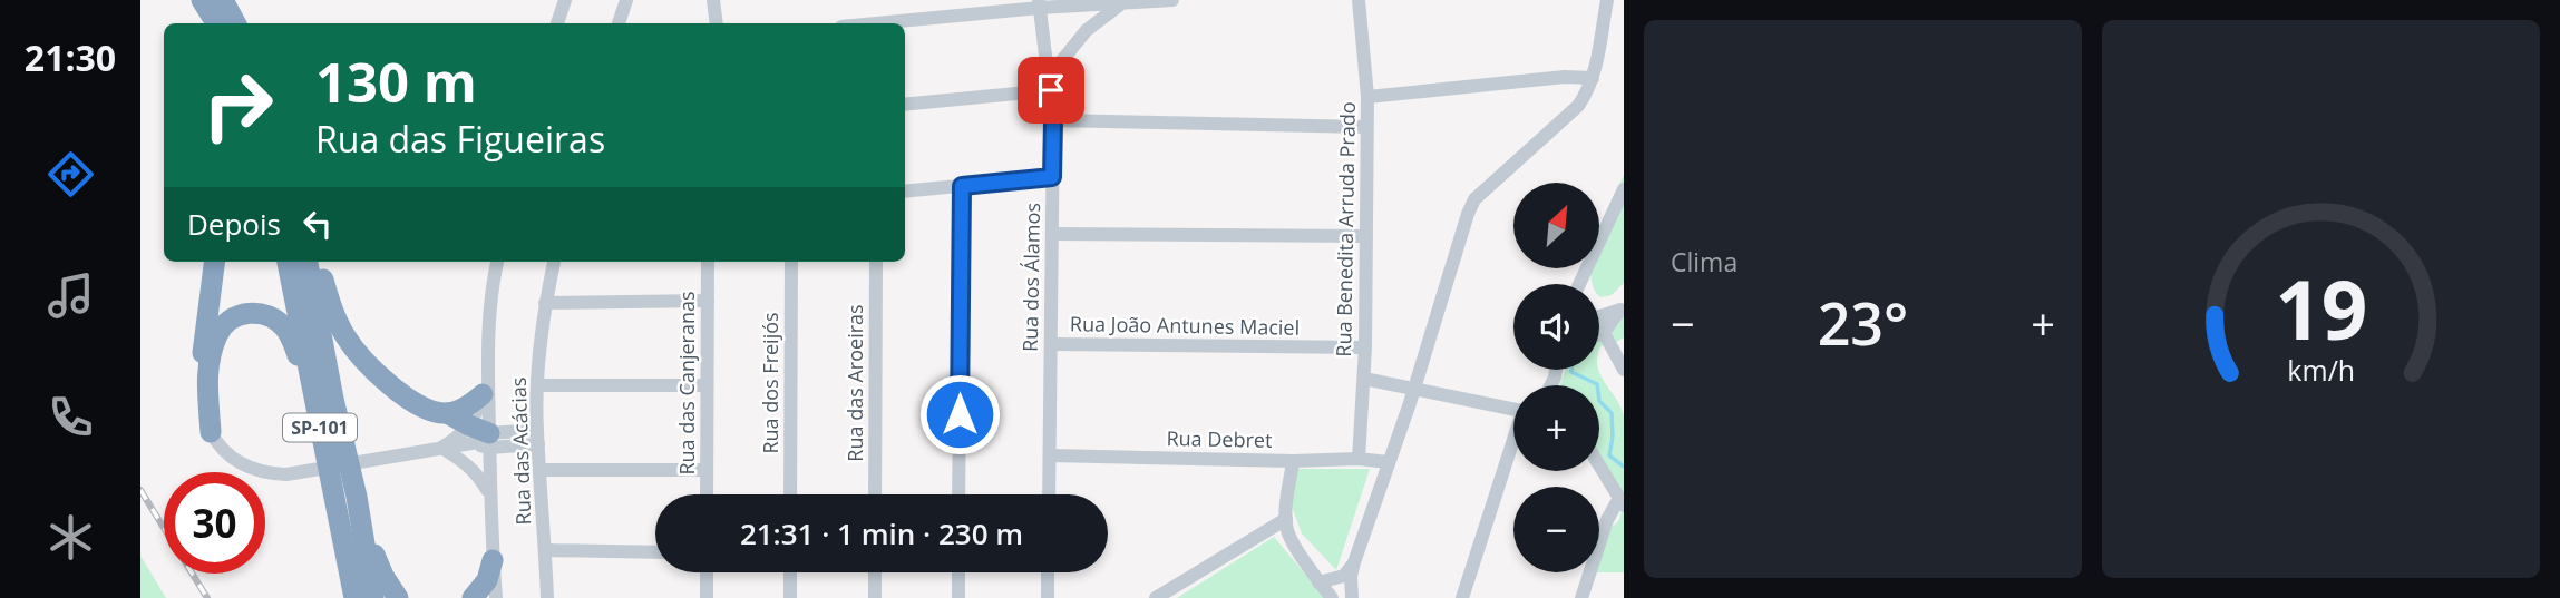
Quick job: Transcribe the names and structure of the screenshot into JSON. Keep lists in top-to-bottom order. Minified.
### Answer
{"streets":{"highway":["SP-101"],"street":["Rua Benedita Arruda Prado","Rua dos Álamos","Rua João Antunes Maciel","Rua das Canjeranas","Rua dos Freijós","Rua das Aroeiras","Rua Debret","Rua das Acácias"]},"crossings":[["Rua Benedita Arruda Prado","Rua João Antunes Maciel"],["Rua Benedita Arruda Prado","Rua Debret"],["Rua dos Álamos","Rua João Antunes Maciel"],["Rua dos Álamos","Rua Debret"]],"north":"top right","page":{"tabs":"21:30","tile":"Clima","turn":["130 m","Rua das Figueiras"],"map_buttons":["+","−"],"then":"Depois","heat":["−","23°","+"],"limit":"30","trip":"21:31 · 1 min · 230 m","gauge":["19","km/h"]}}
